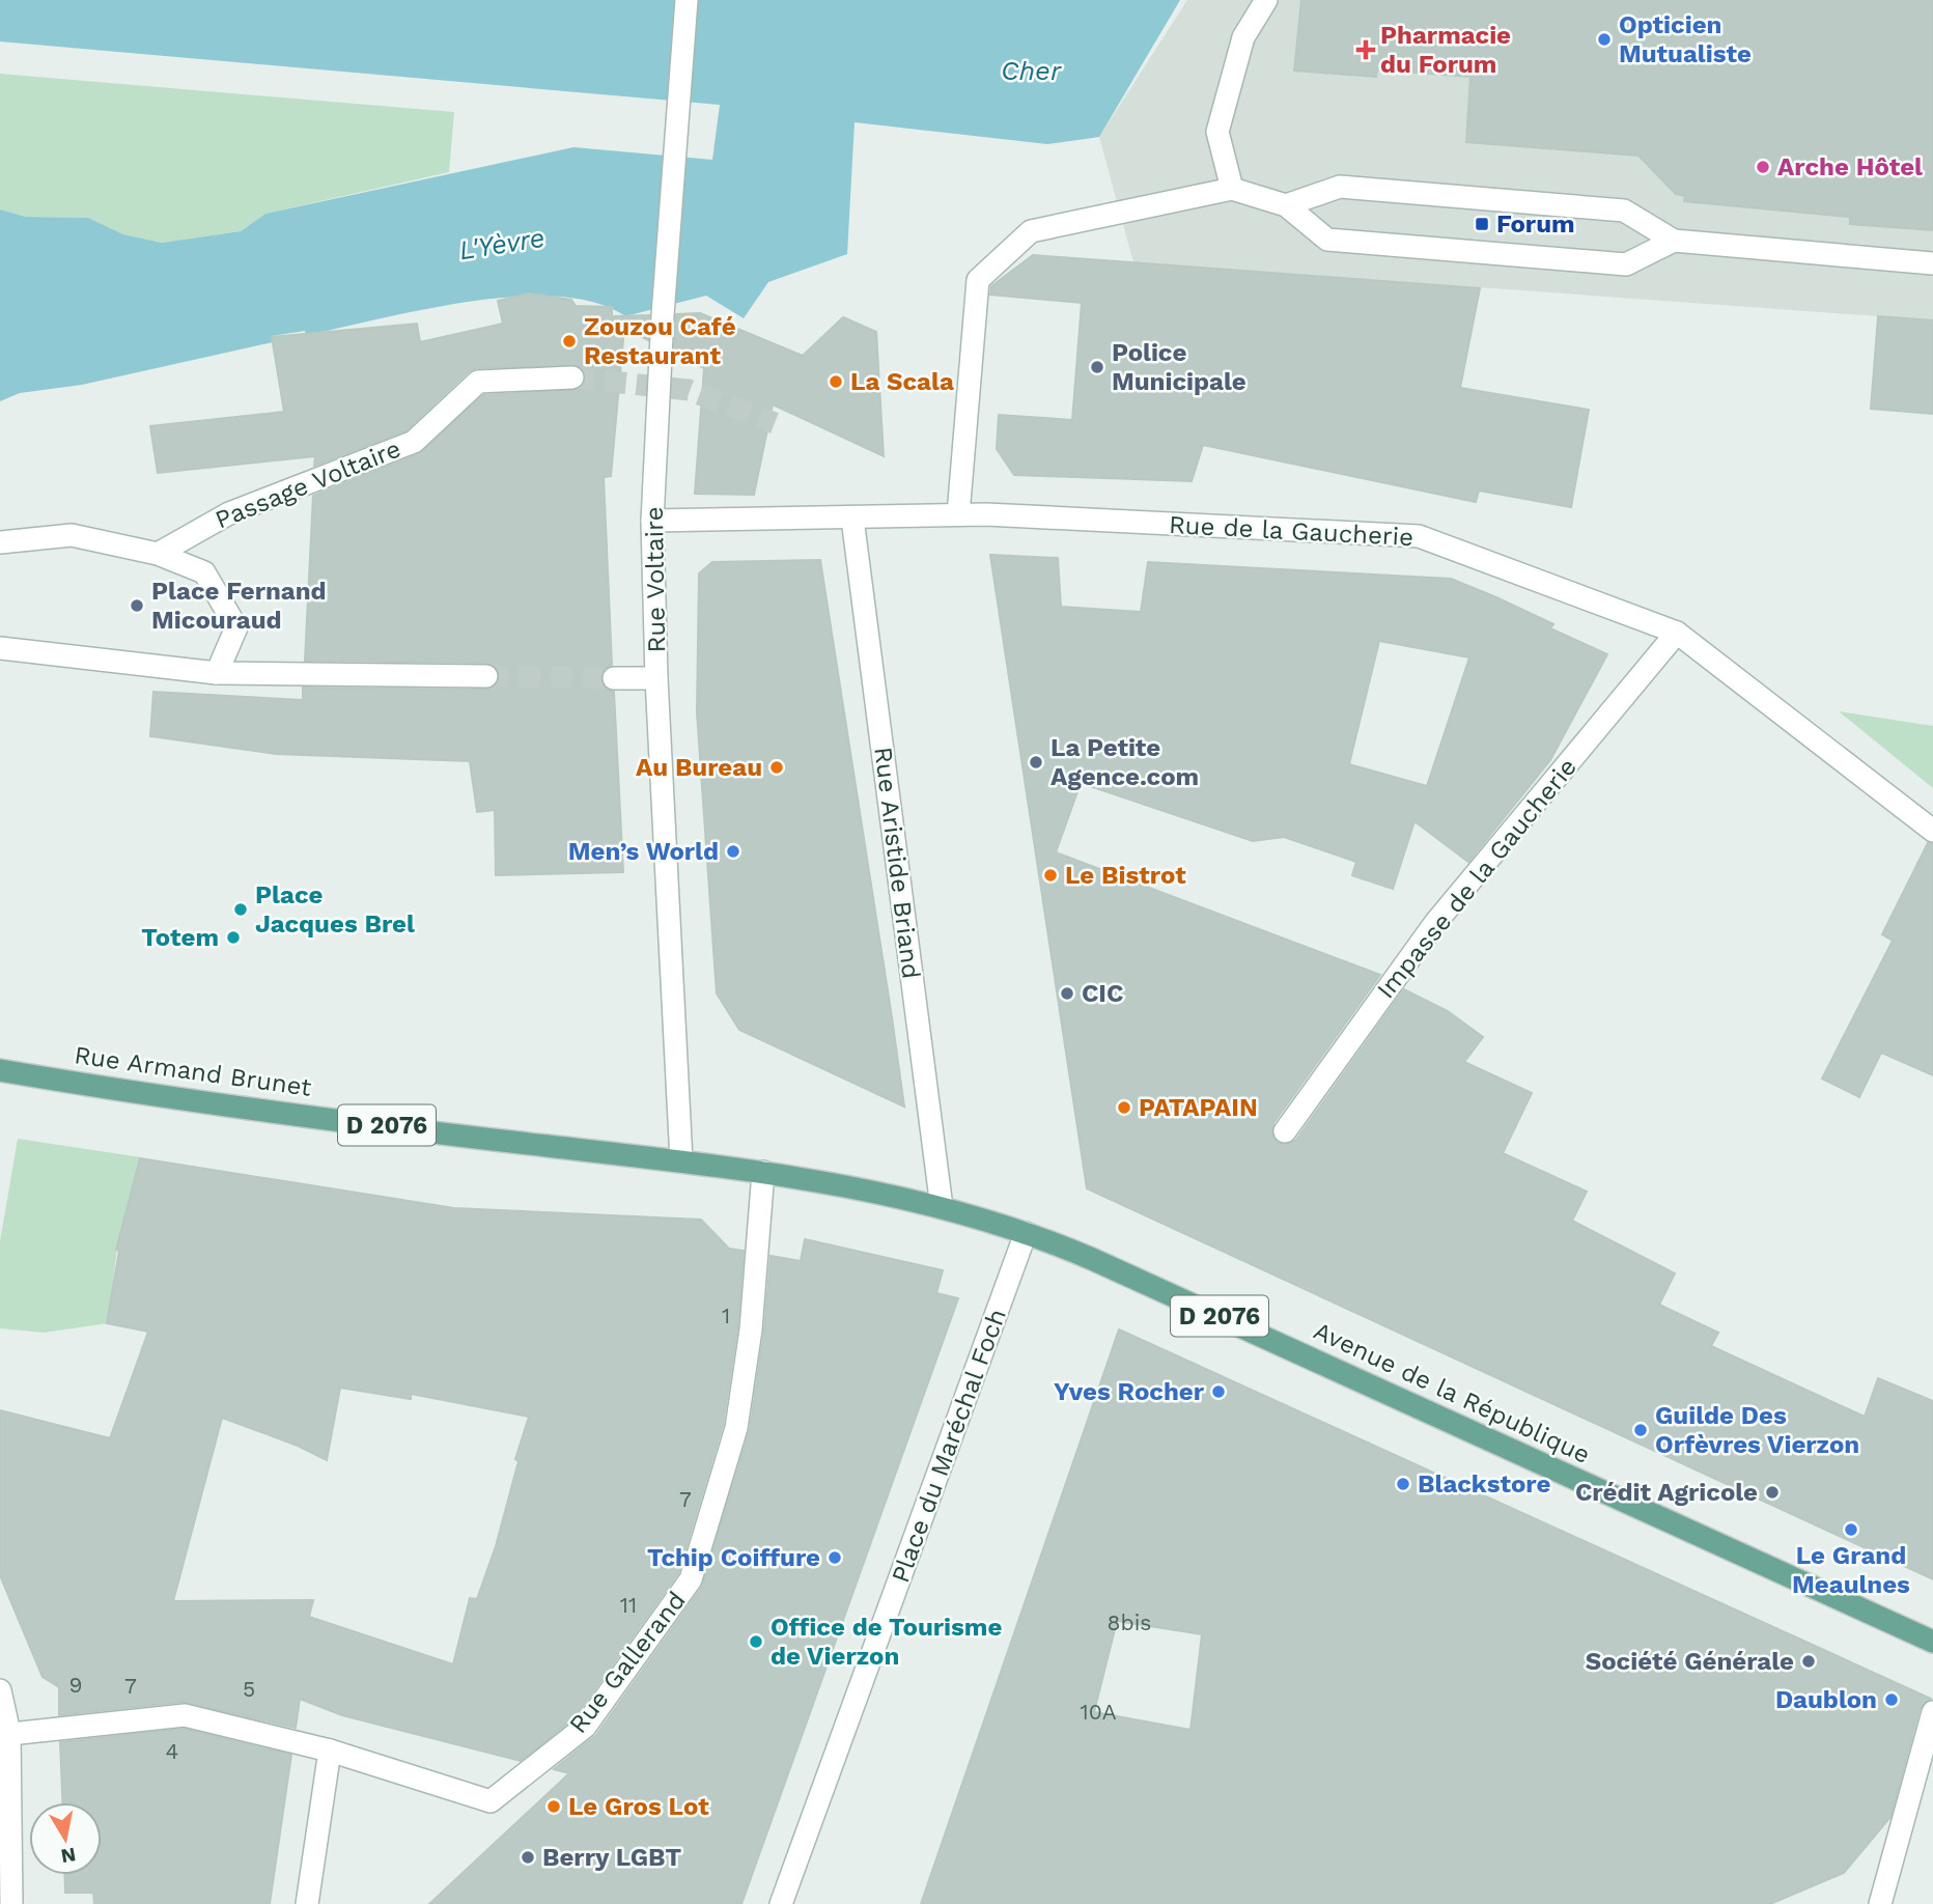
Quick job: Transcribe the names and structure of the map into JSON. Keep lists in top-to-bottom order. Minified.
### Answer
{"streets":{"main road":["Rue Armand Brunet","D 2076","Avenue de la République"],"street":["Passage Voltaire","Rue de la Gaucherie","Rue Voltaire","Rue Aristide Briand","Impasse de la Gaucherie","Place du Maréchal Foch","Rue Gallerand"]},"crossings":[["Rue de la Gaucherie","Rue Voltaire"],["Rue de la Gaucherie","Rue Aristide Briand"],["Rue de la Gaucherie","Impasse de la Gaucherie"],["Rue Voltaire","Rue Armand Brunet"],["Rue Voltaire","D 2076"],["Rue Aristide Briand","D 2076"],["Rue Aristide Briand","Avenue de la République"],["Rue Armand Brunet","D 2076"],["D 2076","Avenue de la République"],["D 2076","Rue Gallerand"],["Avenue de la République","Place du Maréchal Foch"]],"water":["Cher","L'Yèvre"],"places":{"other":["Opticien Mutualiste","Arche Hôtel","Zouzou Café Restaurant","Police Municipale","La Scala","Place Fernand Micouraud","La Petite Agence.com","Au Bureau","Men’s World","Le Bistrot","Place Jacques Brel","Totem","CIC","PATAPAIN","Yves Rocher","Guilde Des Orfèvres Vierzon","Blackstore","Crédit Agricole","Le Grand Meaulnes","Tchip Coiffure","Office de Tourisme de Vierzon","Société Générale","Daublon","Le Gros Lot","Berry LGBT"],"health":["Pharmacie du Forum"],"transit":["Forum"]},"house_numbers":["1","7","11","8bis","9","7","5","10A","4"],"north":"bottom"}
